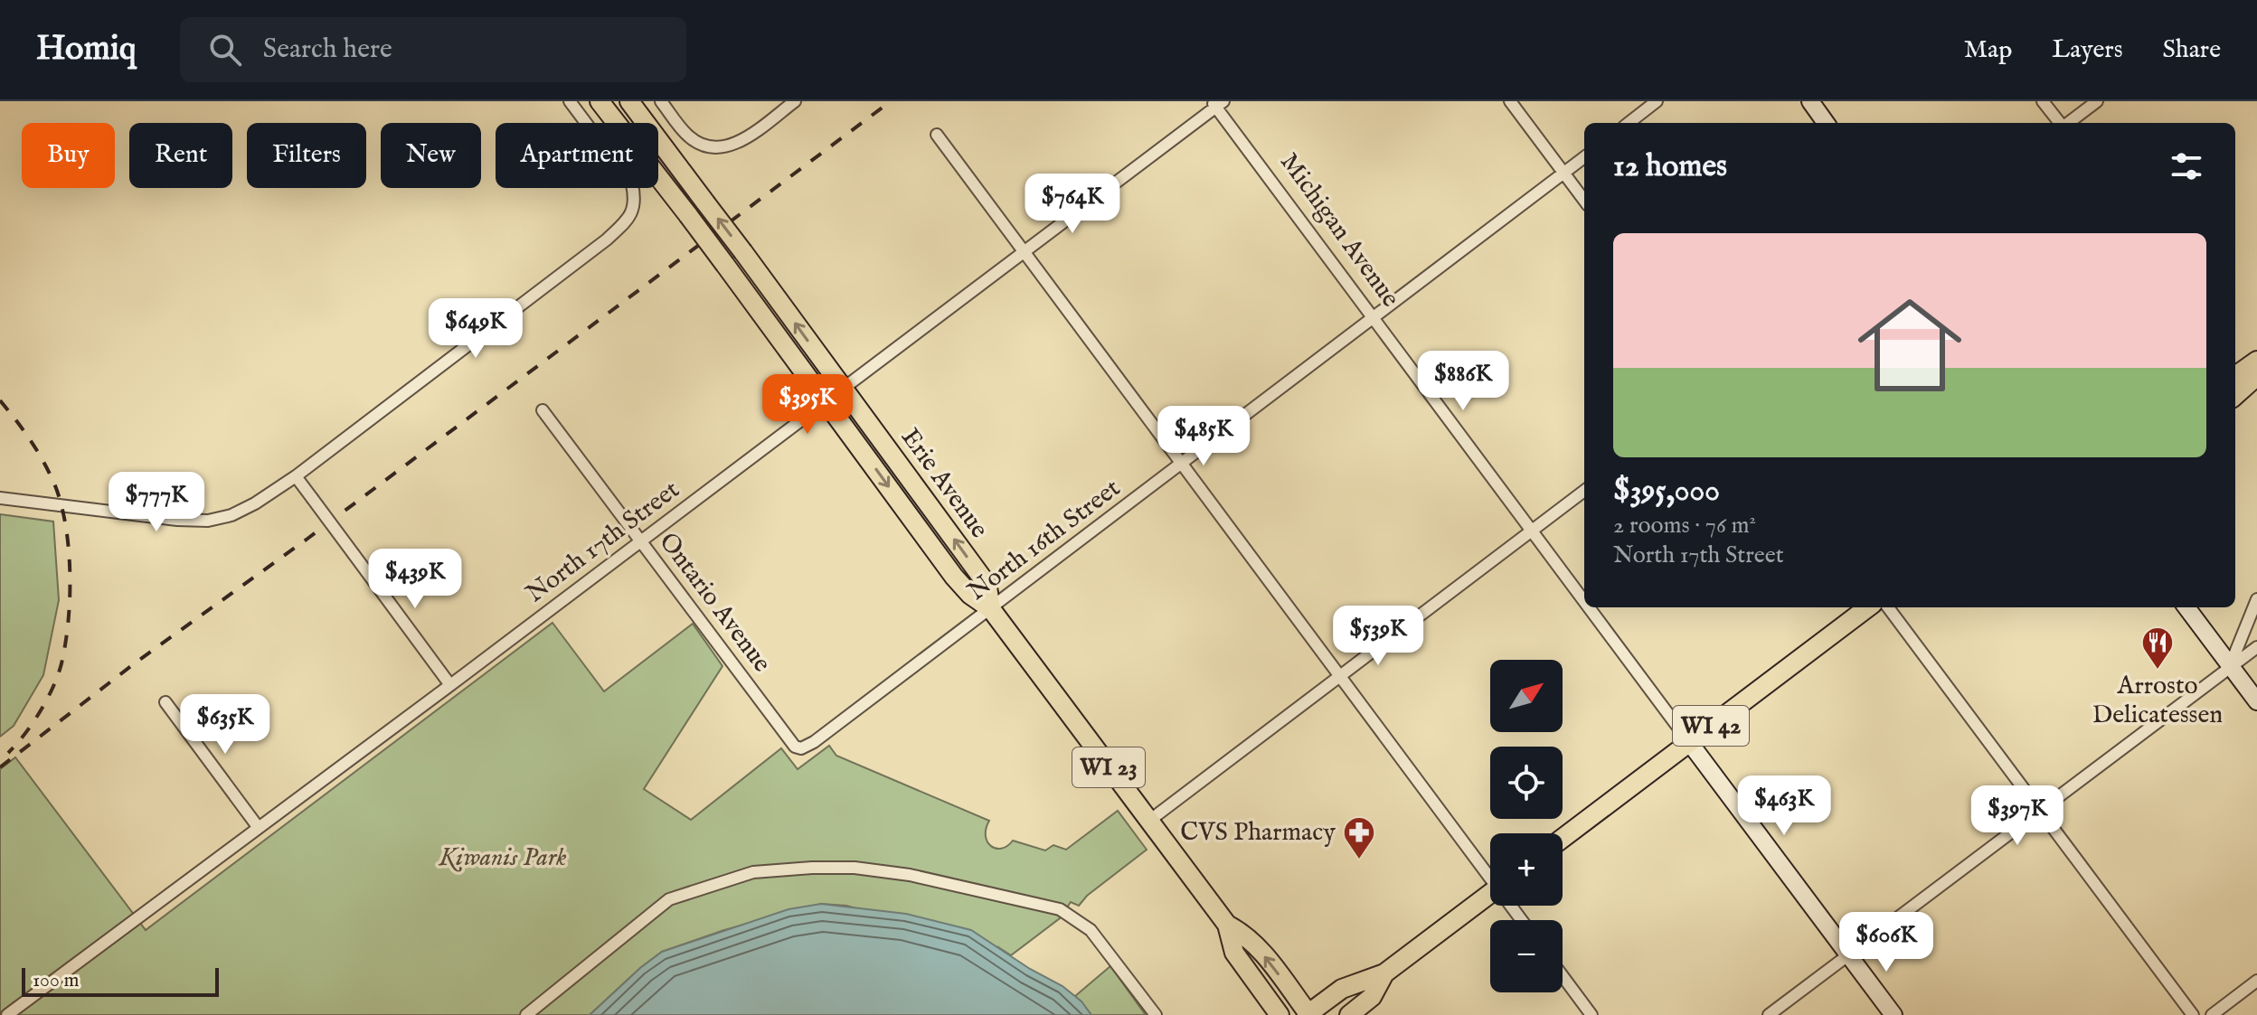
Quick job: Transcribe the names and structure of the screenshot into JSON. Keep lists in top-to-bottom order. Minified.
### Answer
{"streets":{"main road":["Erie Avenue","WI 42","WI 23"],"street":["Michigan Avenue","North 16th Street","North 17th Street","Ontario Avenue"]},"crossings":[["Michigan Avenue","North 16th Street"],["Michigan Avenue","North 17th Street"],["Michigan Avenue","WI 42"],["Erie Avenue","North 16th Street"],["Erie Avenue","North 17th Street"],["North 16th Street","Ontario Avenue"],["North 17th Street","Ontario Avenue"]],"parks":["Kiwanis Park"],"places":{"restaurant":["Arrosto Delicatessen"],"pharmacy":["CVS Pharmacy"]},"scale_bar":"100 m","north":"top right","page":{"header":"Homiq","search":"Search here","nav":["Map","Layers","Share"],"chip":["Buy","Rent","Filters","New","Apartment"],"heading":"12 homes","price":["$764K","$649K","$886K","$395K","$485K","$777K","$439K","$539K","$635K","$463K","$397K","$606K"],"list":[{"name":"$395,000","note":"2 rooms · 76 m² · North 17th Street"}],"map_buttons":["+","−"],"scale":"100 m"}}
